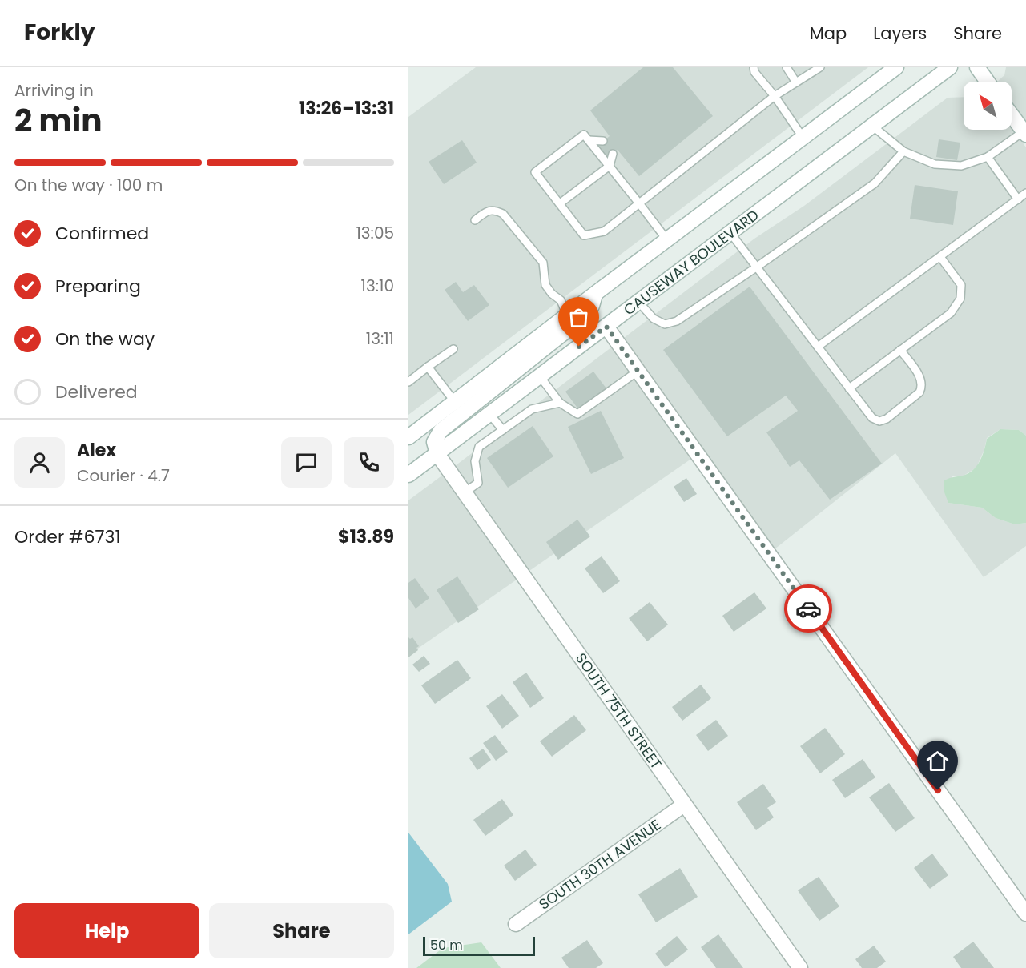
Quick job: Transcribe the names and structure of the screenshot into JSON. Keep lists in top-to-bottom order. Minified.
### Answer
{"streets":{"street":["CAUSEWAY BOULEVARD","SOUTH 75TH STREET","SOUTH 30TH AVENUE"]},"crossings":[["CAUSEWAY BOULEVARD","SOUTH 75TH STREET"],["SOUTH 75TH STREET","SOUTH 30TH AVENUE"]],"scale_bar":"50 m","north":"top left","page":{"header":"Forkly","nav":["Map","Layers","Share"],"heading":["2 min","Arriving in","13:26–13:31"],"panel":["Alex","Courier · 4.7","Order #6731","$13.89"],"bar":"On the way · 100 m","list":[["Confirmed","13:05"],["Preparing","13:10"],["On the way","13:11"],"Delivered"],"buttons":["Help","Share"],"scale":"50 m"}}
